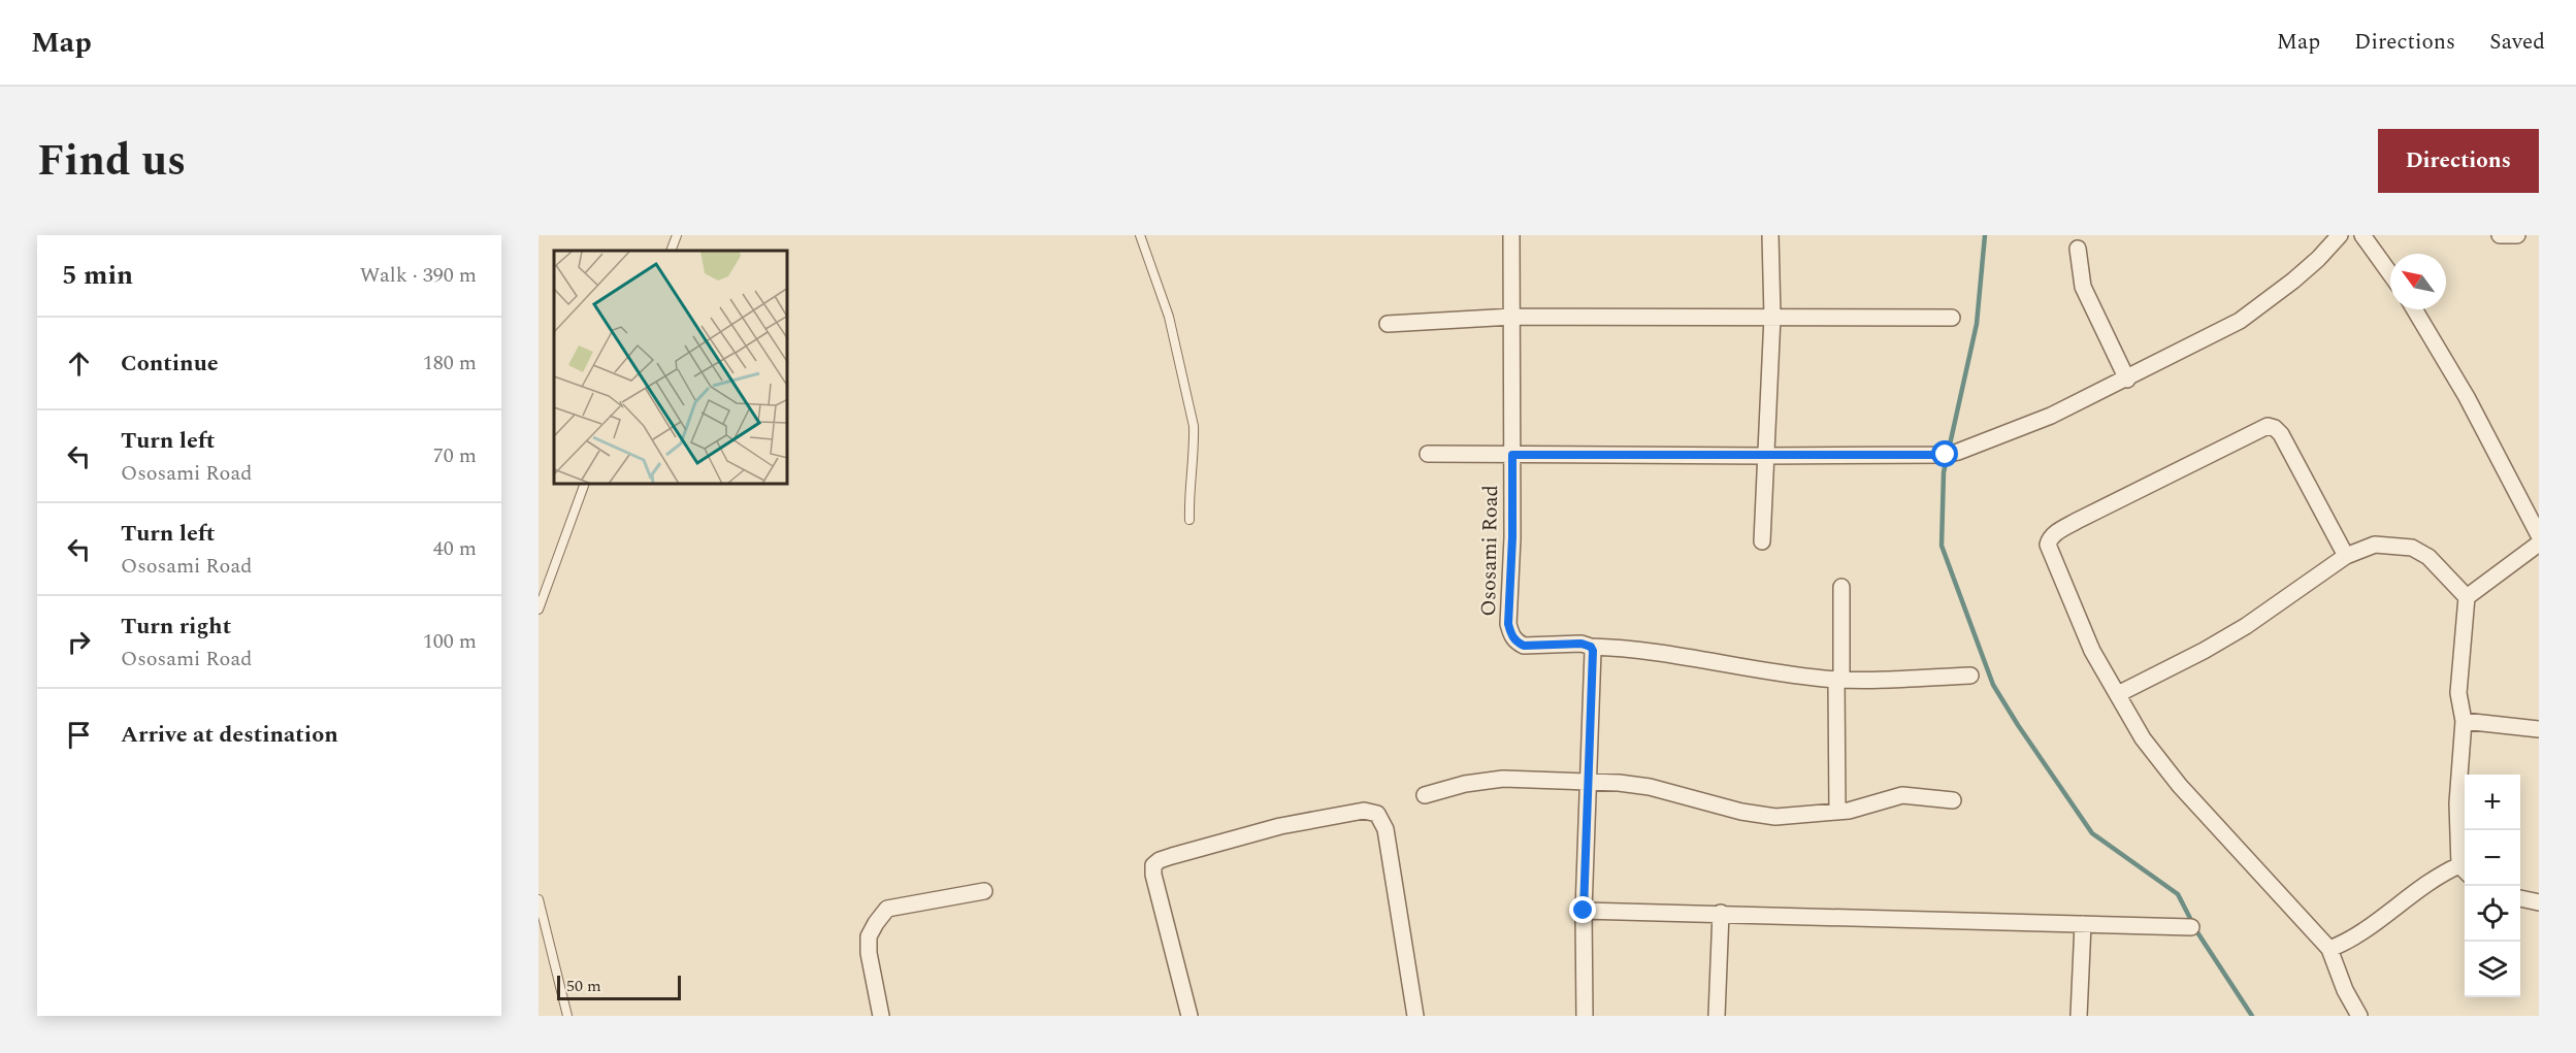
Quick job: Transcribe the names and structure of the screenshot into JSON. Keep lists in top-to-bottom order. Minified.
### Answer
{"streets":{"street":["Ososami Road"]},"scale_bar":"50 m","north":"top left","page":{"header":"Map","nav":["Map","Directions","Saved"],"title":"Find us","buttons":"Directions","heading":["5 min","Walk · 390 m"],"list":[["Continue","180 m"],["Turn left","Ososami Road","70 m"],["Turn left","Ososami Road","40 m"],["Turn right","Ososami Road","100 m"],"Arrive at destination"],"map_buttons":["+","−"],"scale":"50 m"}}
